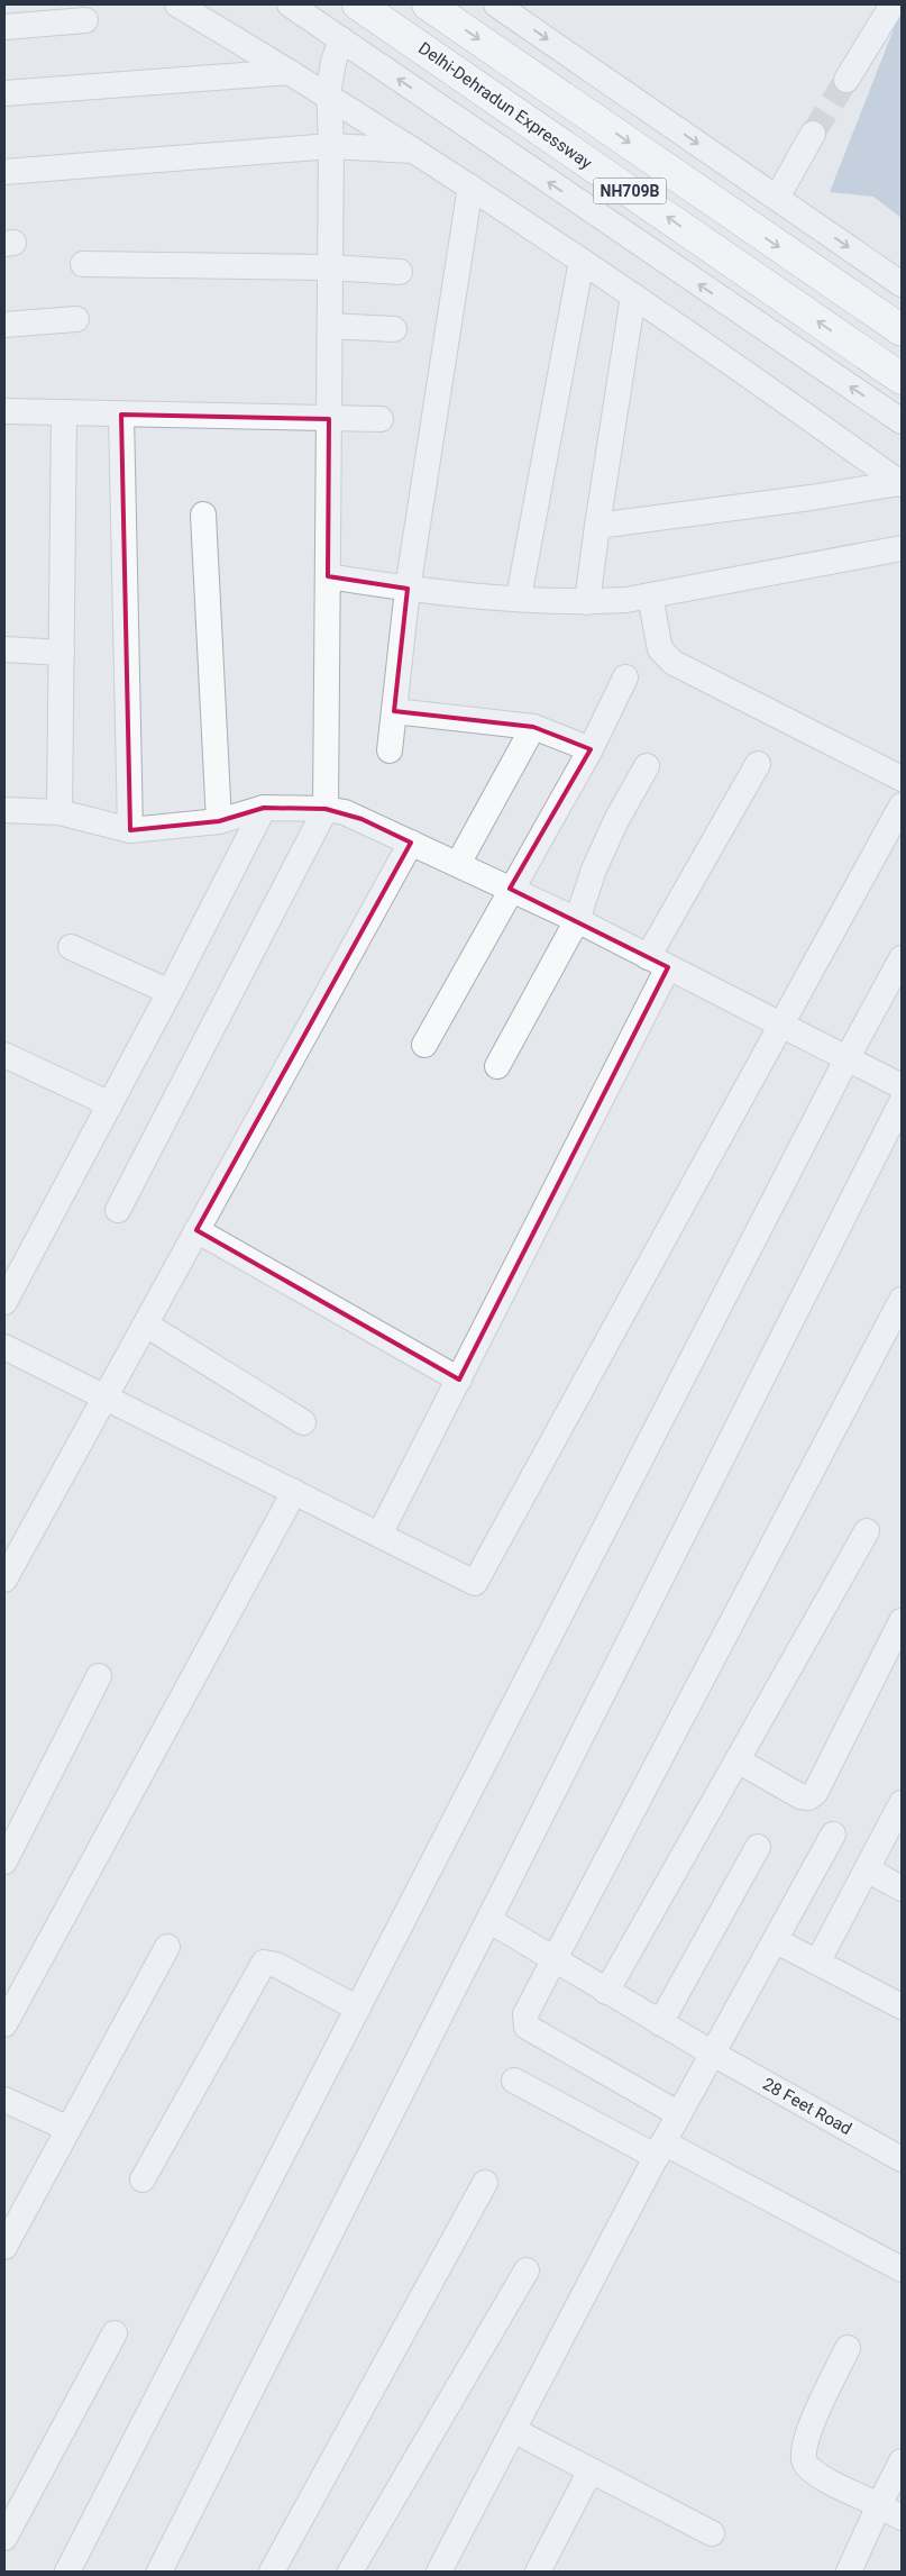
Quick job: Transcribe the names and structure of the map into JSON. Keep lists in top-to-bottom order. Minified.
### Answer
{"streets":{"highway":["Delhi-Dehradun Expressway","NH709B"],"street":["28 Feet Road"]}}
